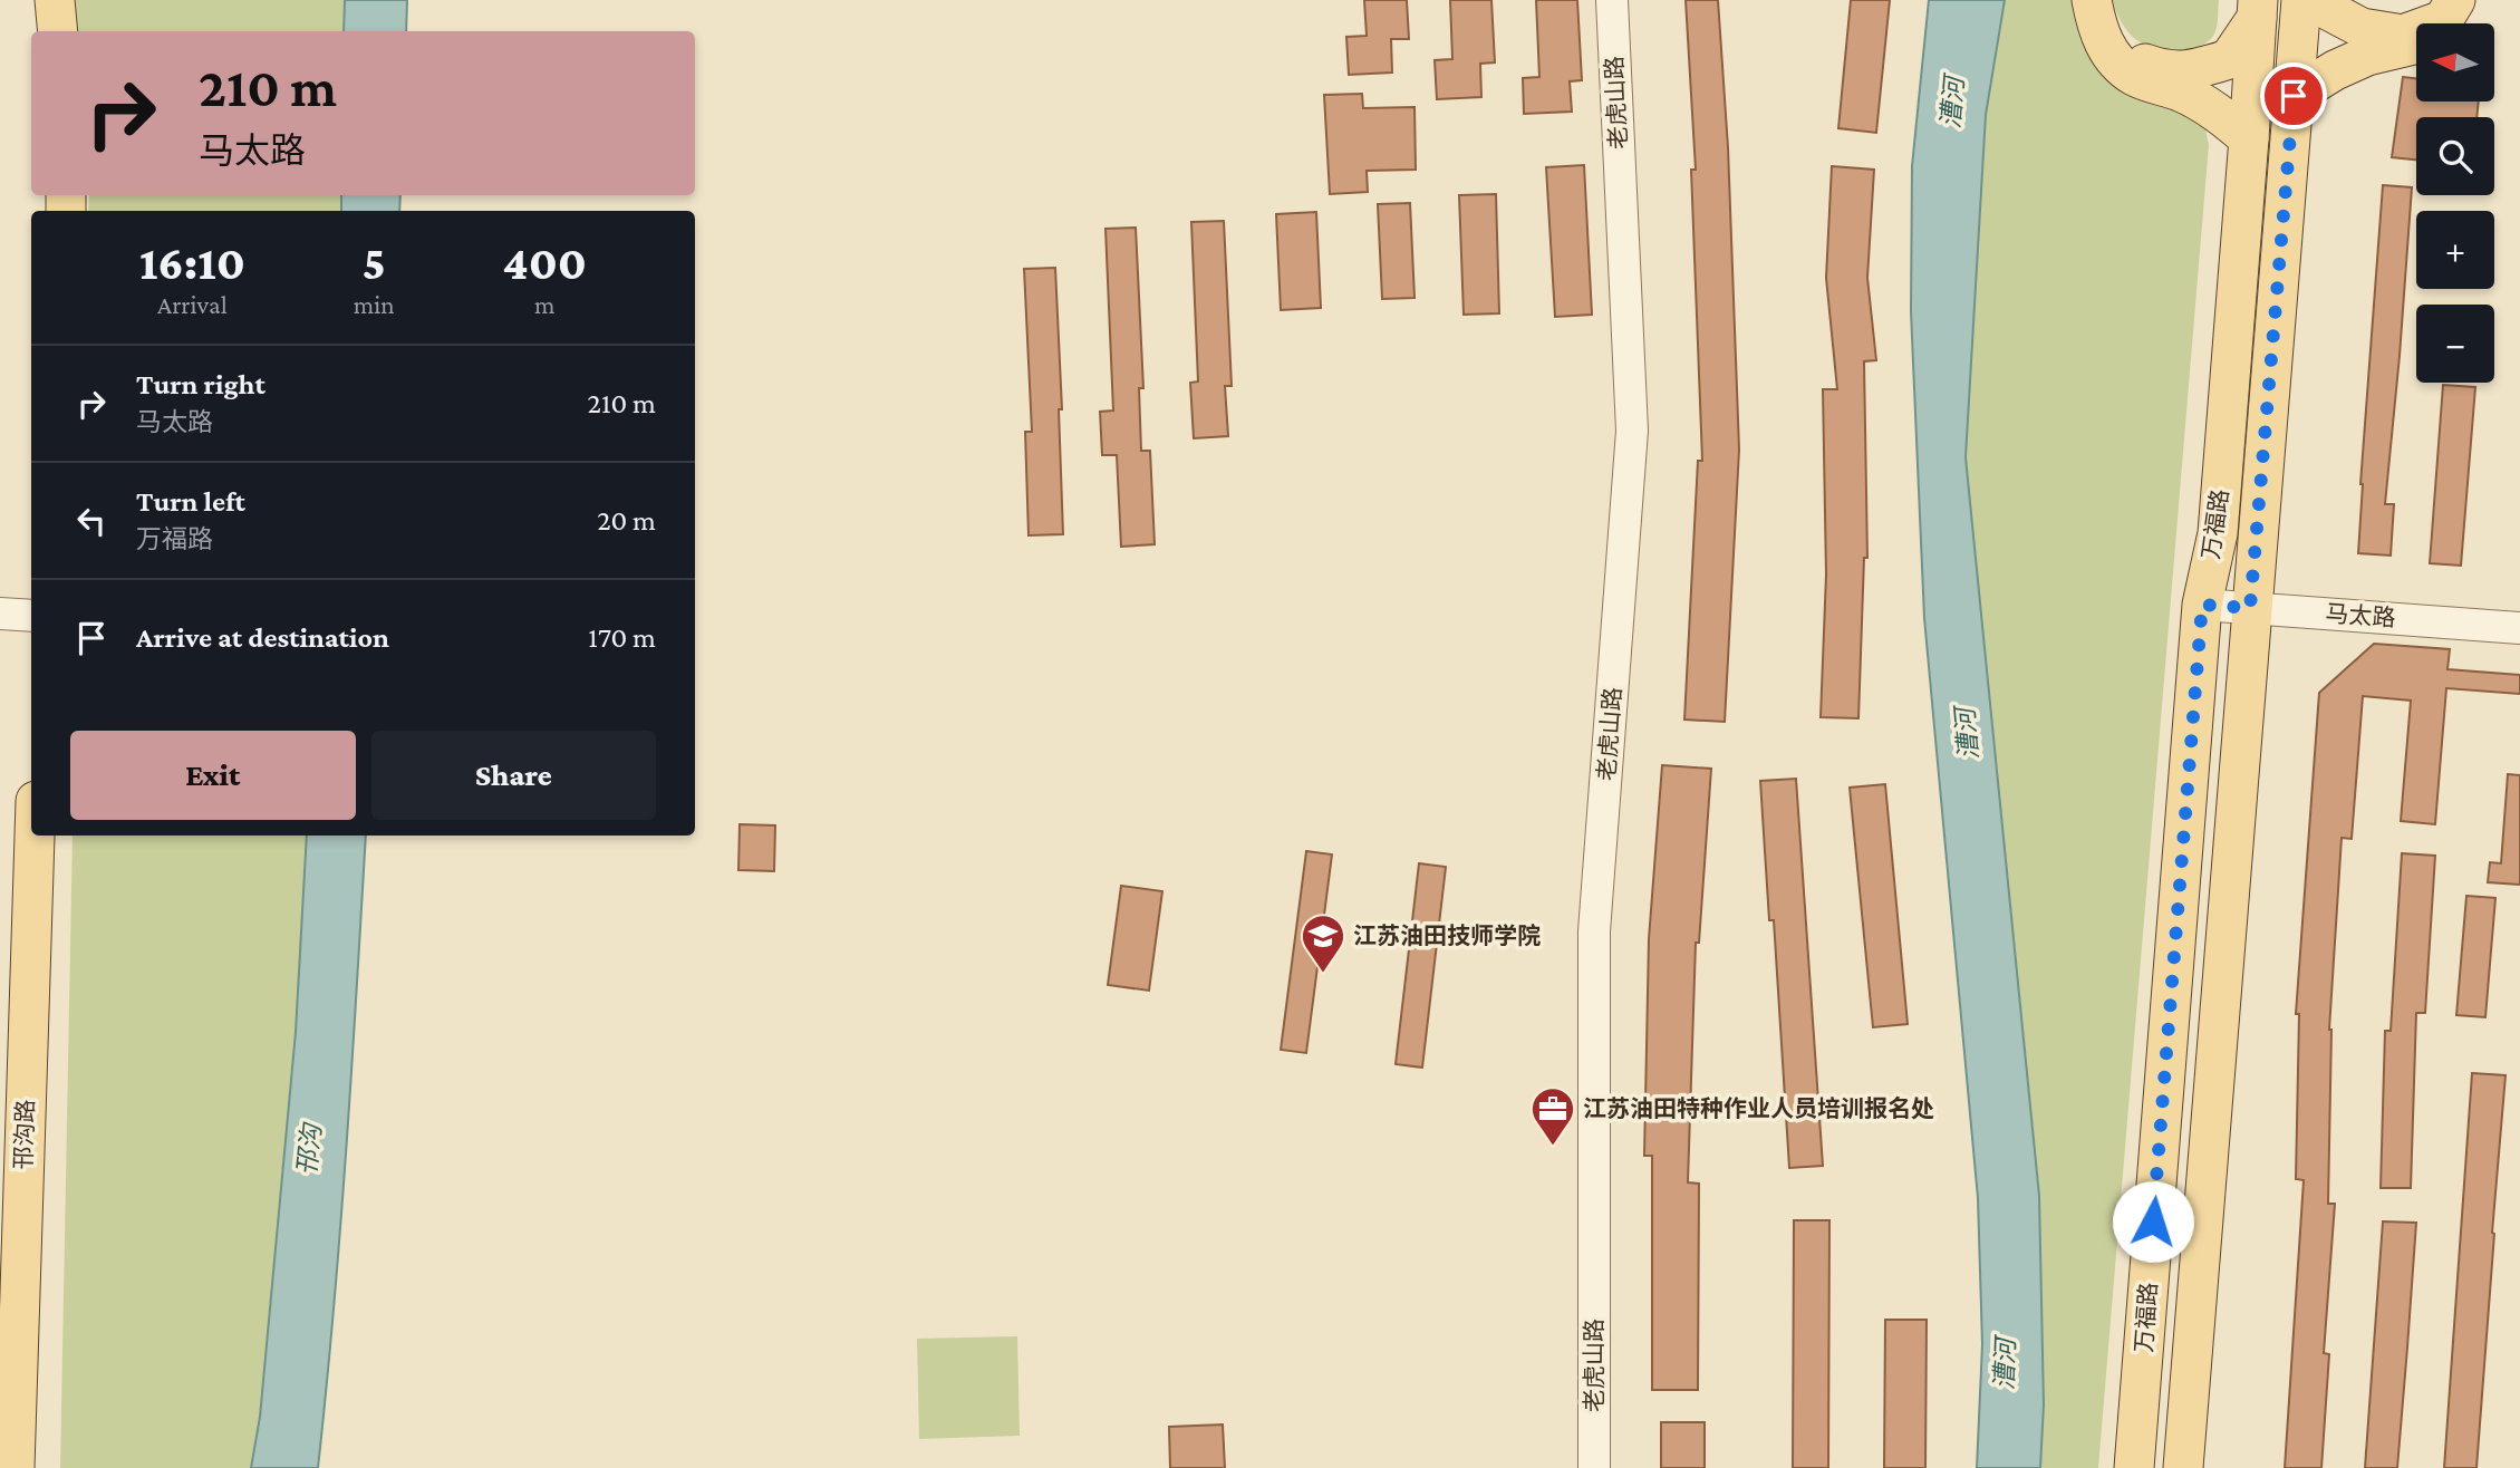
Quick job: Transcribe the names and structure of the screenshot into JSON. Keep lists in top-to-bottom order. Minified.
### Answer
{"streets":{"main road":["万福路","邗沟路"],"street":["老虎山路","马太路"]},"crossings":[["万福路","马太路"]],"water":["漕河","邗沟"],"places":{"school or university":["江苏油田技师学院"],"office":["江苏油田特种作业人员培训报名处"]},"north":"left","page":{"map_buttons":["+","−"],"turn":["210 m","马太路"],"eta":["16:10","Arrival","5","min","400","m"],"list":[{"name":"Turn right","note":"马太路","value":"210 m"},{"name":"Turn left","note":"万福路","value":"20 m"},{"name":"Arrive at destination","value":"170 m"}],"buttons":["Exit","Share"]}}
